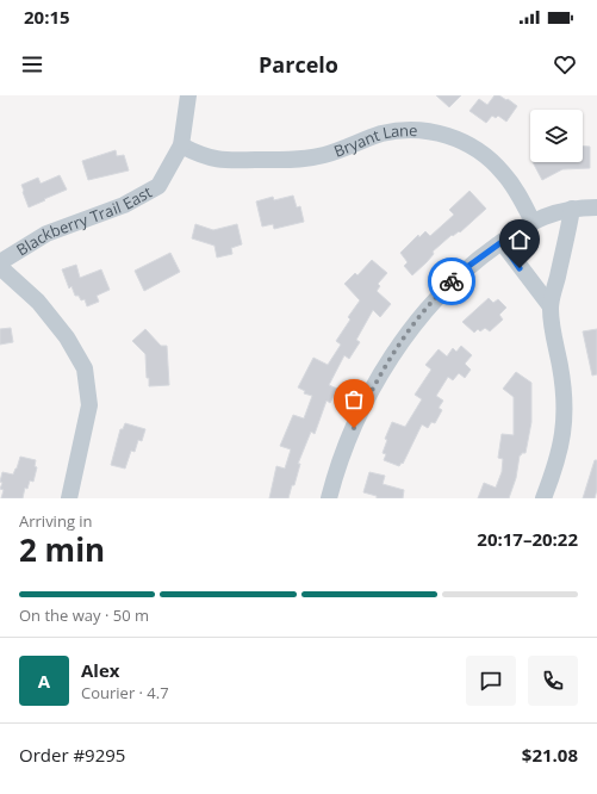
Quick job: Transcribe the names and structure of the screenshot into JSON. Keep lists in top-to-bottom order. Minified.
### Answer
{"streets":{"street":["Bryant Lane","Blackberry Trail East"]},"crossings":[["Bryant Lane","Blackberry Trail East"]],"page":{"status":"20:15","header":"Parcelo","heading":["2 min","Arriving in","20:17–20:22"],"panel":["Alex","Courier · 4.7","Order #9295","$21.08"],"bar":"On the way · 50 m","round":"A"}}
